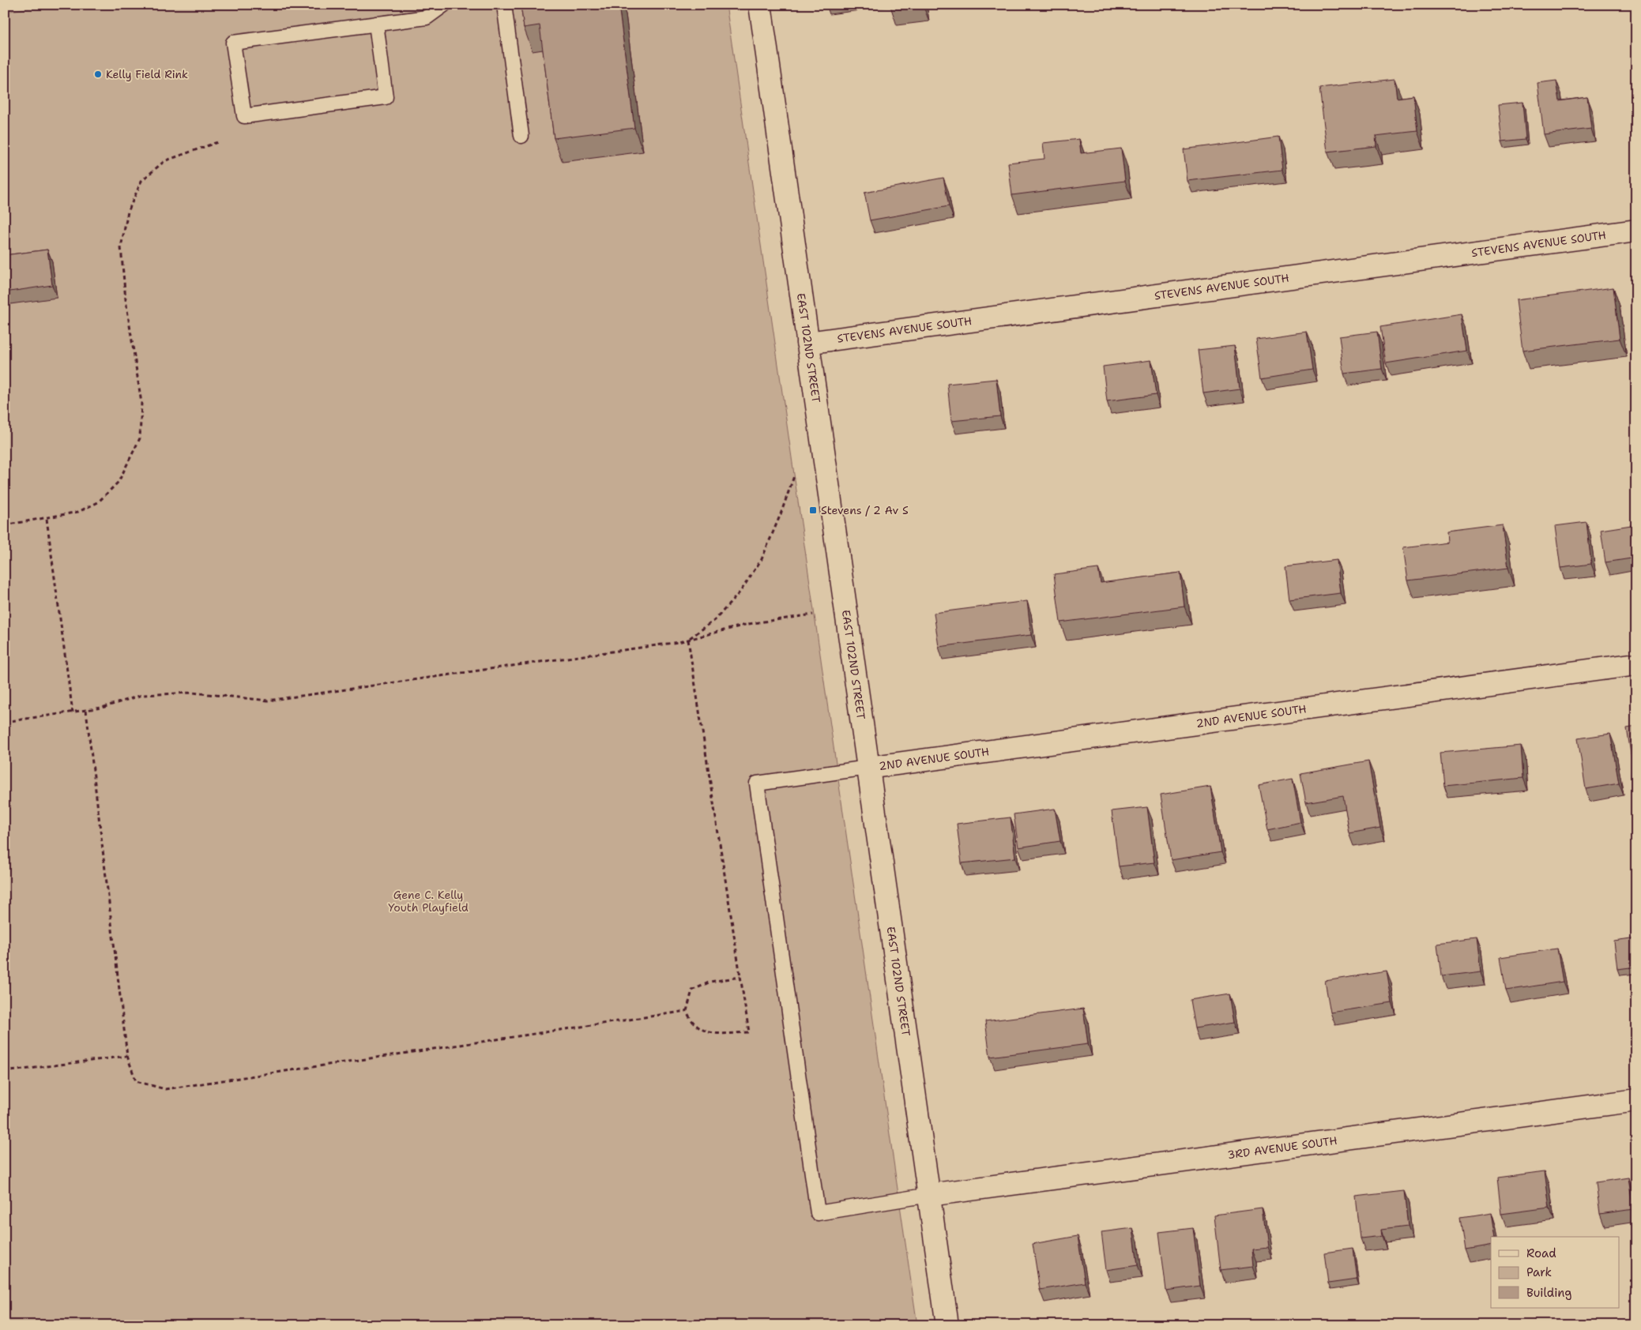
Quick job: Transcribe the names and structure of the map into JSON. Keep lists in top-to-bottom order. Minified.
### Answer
{"streets":{"street":["STEVENS AVENUE SOUTH","EAST 102ND STREET","2ND AVENUE SOUTH","3RD AVENUE SOUTH"]},"crossings":[["STEVENS AVENUE SOUTH","EAST 102ND STREET"],["EAST 102ND STREET","2ND AVENUE SOUTH"],["EAST 102ND STREET","3RD AVENUE SOUTH"]],"parks":["Gene C. Kelly Youth Playfield"],"places":{"other":["Kelly Field Rink"],"transit":["Stevens / 2 Av S"]},"legend":["Road","Park","Building"]}
